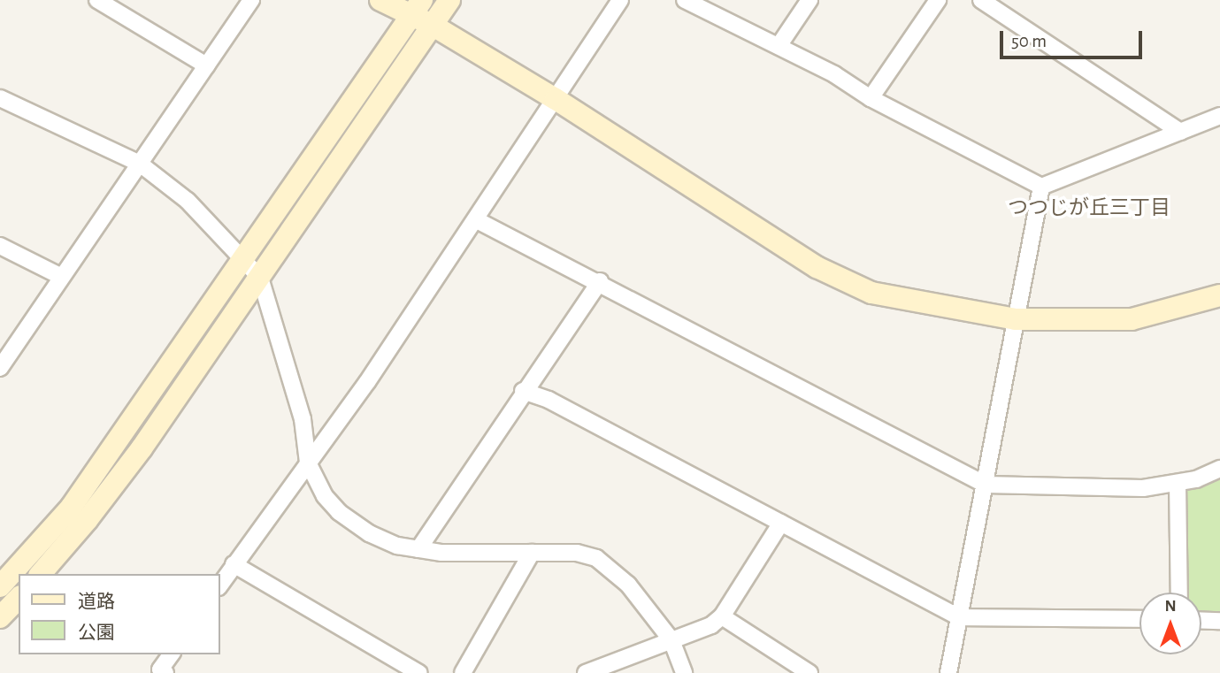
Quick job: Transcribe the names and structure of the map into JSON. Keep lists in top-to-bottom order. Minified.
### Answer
{"districts":["つつじが丘三丁目"],"legend":["道路","公園"],"scale_bar":"50 m","north":"top"}
